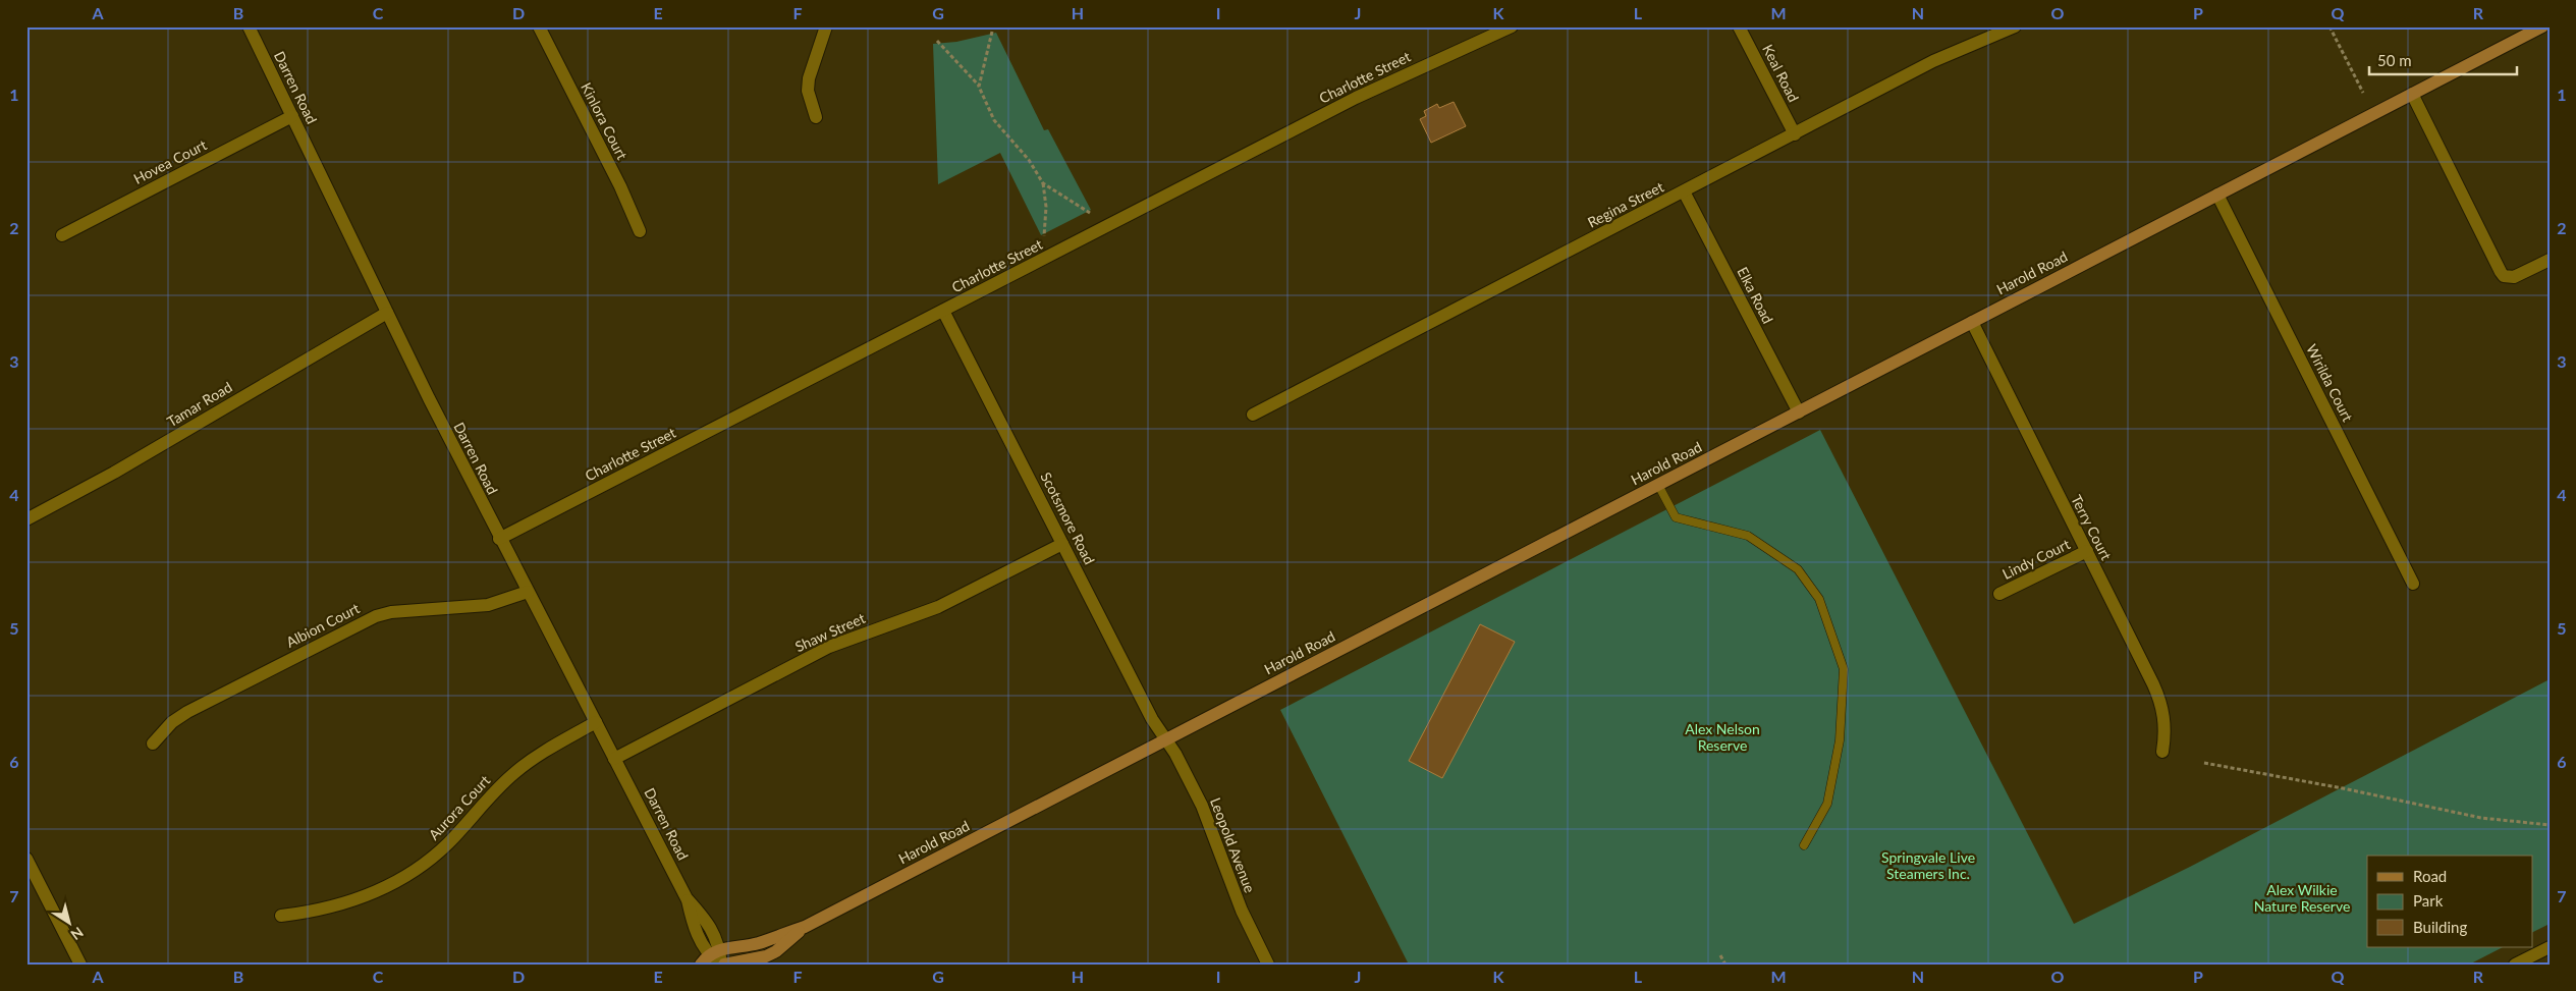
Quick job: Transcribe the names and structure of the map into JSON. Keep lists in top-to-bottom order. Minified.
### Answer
{"streets":{"street":["Keal Road","Charlotte Street","Darren Road","Kinlora Court","Hovea Court","Regina Street","Harold Road","Elka Road","Wirilda Court","Tamar Road","Scotsmore Road","Terry Court","Lindy Court","Albion Court","Shaw Street","Aurora Court","Leopold Avenue"]},"crossings":[["Keal Road","Regina Street"],["Charlotte Street","Darren Road"],["Charlotte Street","Scotsmore Road"],["Darren Road","Hovea Court"],["Darren Road","Harold Road"],["Darren Road","Tamar Road"],["Darren Road","Albion Court"],["Darren Road","Shaw Street"],["Darren Road","Aurora Court"],["Regina Street","Elka Road"],["Harold Road","Elka Road"],["Harold Road","Wirilda Court"],["Harold Road","Scotsmore Road"],["Harold Road","Terry Court"],["Harold Road","Leopold Avenue"],["Scotsmore Road","Shaw Street"],["Scotsmore Road","Leopold Avenue"],["Terry Court","Lindy Court"]],"parks":["Alex Nelson Reserve","Springvale Live Steamers Inc.","Alex Wilkie Nature Reserve"],"legend":["Road","Park","Building"],"scale_bar":"50 m","north":"bottom right","grid":{"columns":["A","B","C","D","E","F","G","H","I","J","K","L","M","N","O","P","Q","R"],"rows":["1","2","3","4","5","6","7"]}}
